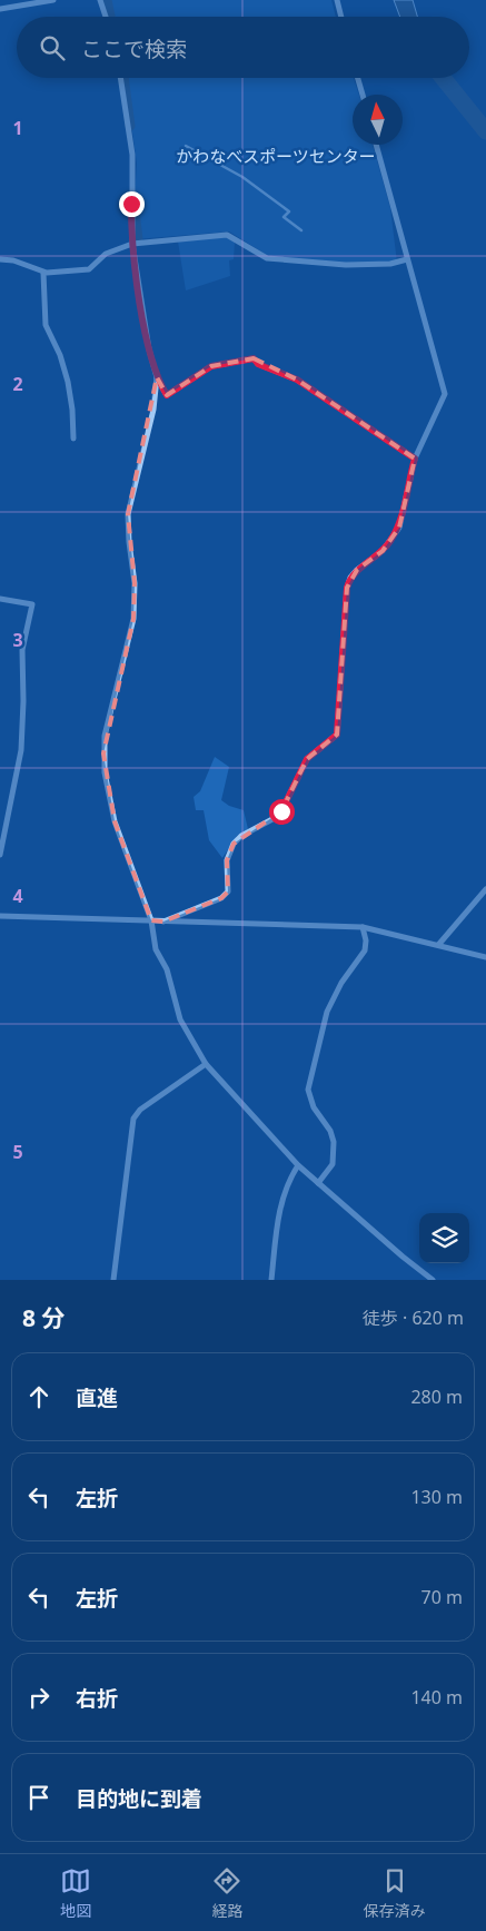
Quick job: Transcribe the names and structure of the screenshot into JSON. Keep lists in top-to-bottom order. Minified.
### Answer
{"parks":["かわなべスポーツセンター"],"north":"top","page":{"search":"ここで検索","heading":["8 分","徒歩 · 620 m"],"list":[["直進","280 m"],["左折","130 m"],["左折","70 m"],["右折","140 m"],"目的地に到着"],"nav":["地図","経路","保存済み"]},"grid":{"rows":["1","2","3","4","5"]}}
